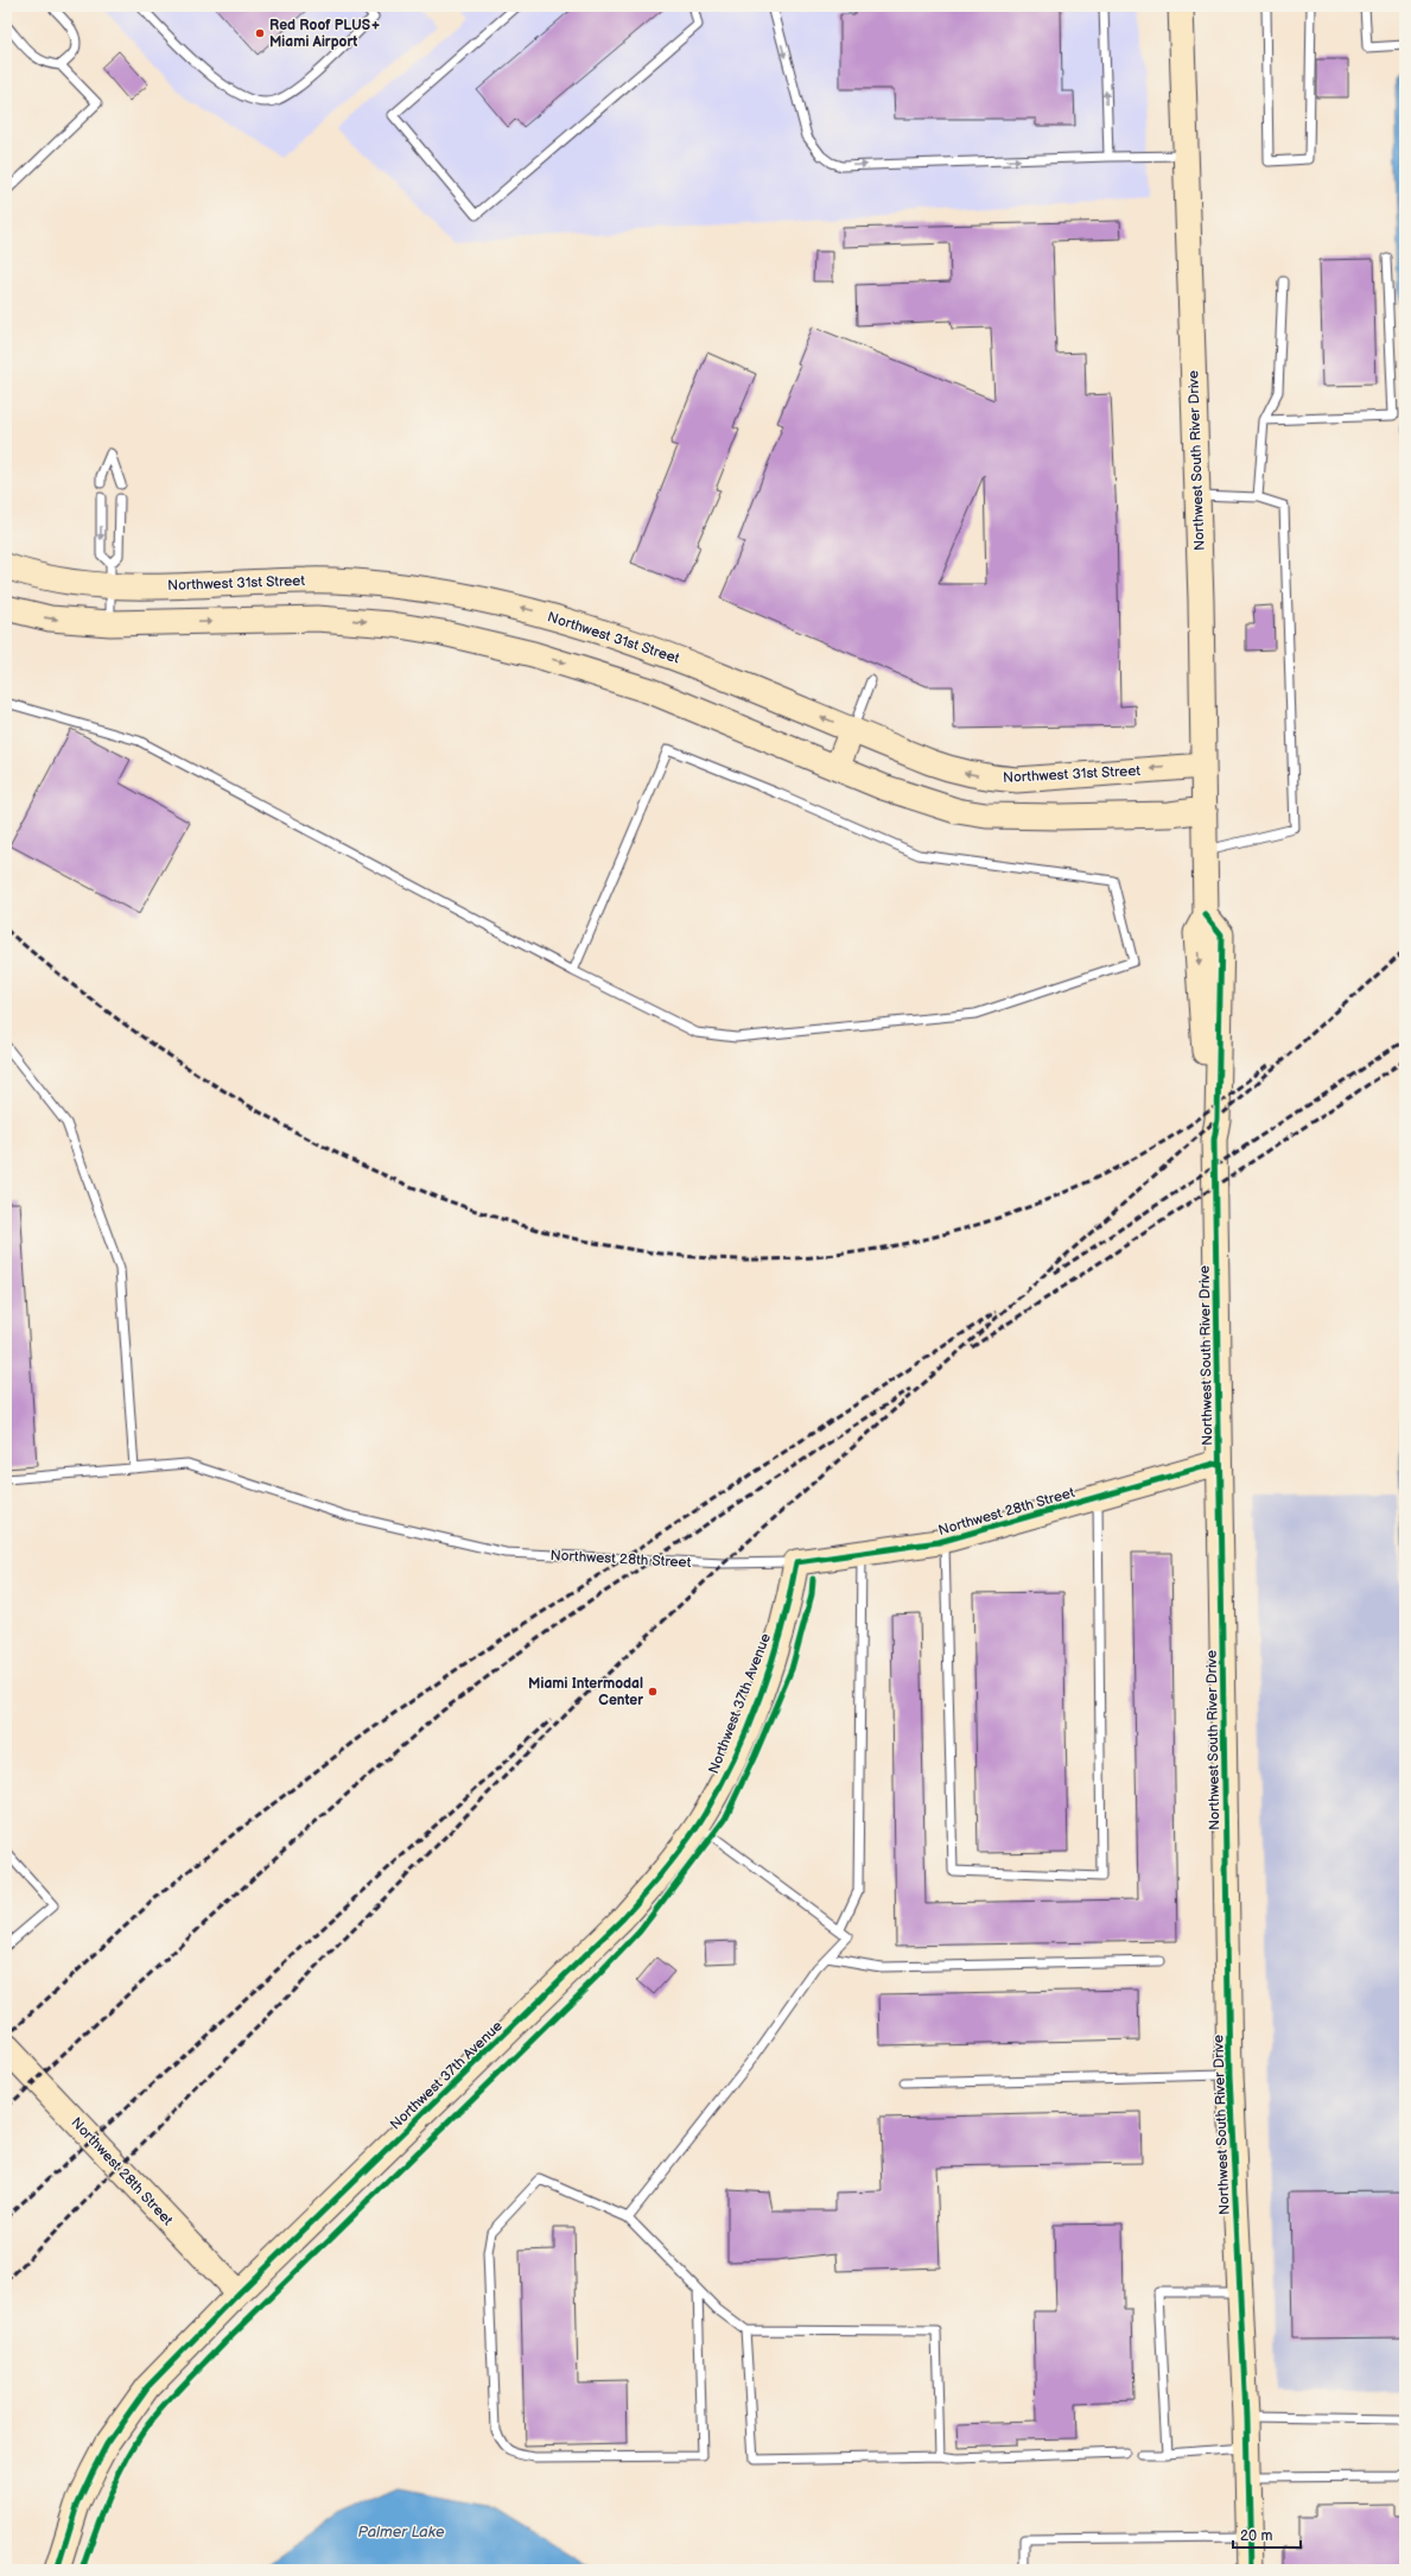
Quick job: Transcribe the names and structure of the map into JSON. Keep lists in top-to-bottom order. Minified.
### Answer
{"streets":{"street":["Northwest South River Drive","Northwest 31st Street","Northwest 28th Street","Northwest 37th Avenue"]},"crossings":[["Northwest South River Drive","Northwest 31st Street"],["Northwest South River Drive","Northwest 28th Street"],["Northwest 28th Street","Northwest 37th Avenue"]],"water":["Palmer Lake"],"places":["Red Roof PLUS+ Miami Airport","Miami Intermodal Center"],"scale_bar":"20 m"}
